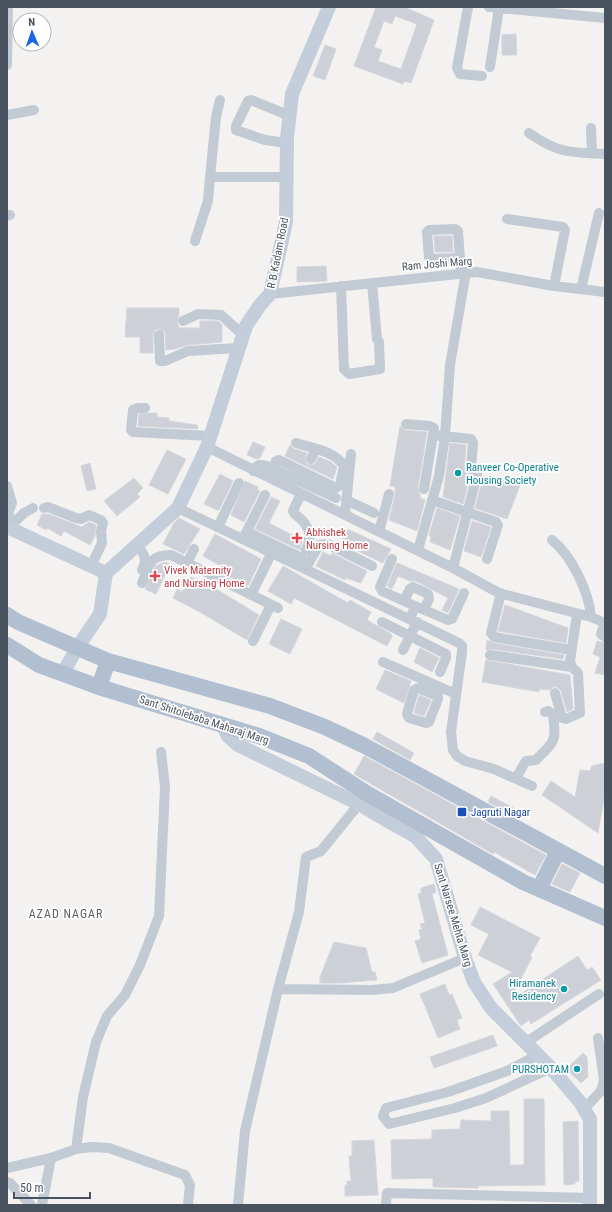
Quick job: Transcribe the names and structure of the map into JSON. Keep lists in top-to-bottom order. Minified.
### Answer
{"streets":{"main road":["Sant Shitolebaba Maharaj Marg"],"street":["R B Kadam Road","Ram Joshi Marg","Sant Narsee Mehta Marg"]},"crossings":[["R B Kadam Road","Ram Joshi Marg"],["Sant Shitolebaba Maharaj Marg","Sant Narsee Mehta Marg"]],"districts":["AZAD NAGAR"],"places":{"other":["Ranveer Co-Operative Housing Society","Hiramanek Residency","PURSHOTAM"],"health":["Abhishek Nursing Home","Vivek Maternity and Nursing Home"],"transit":["Jagruti Nagar"]},"scale_bar":"50 m","north":"top"}
